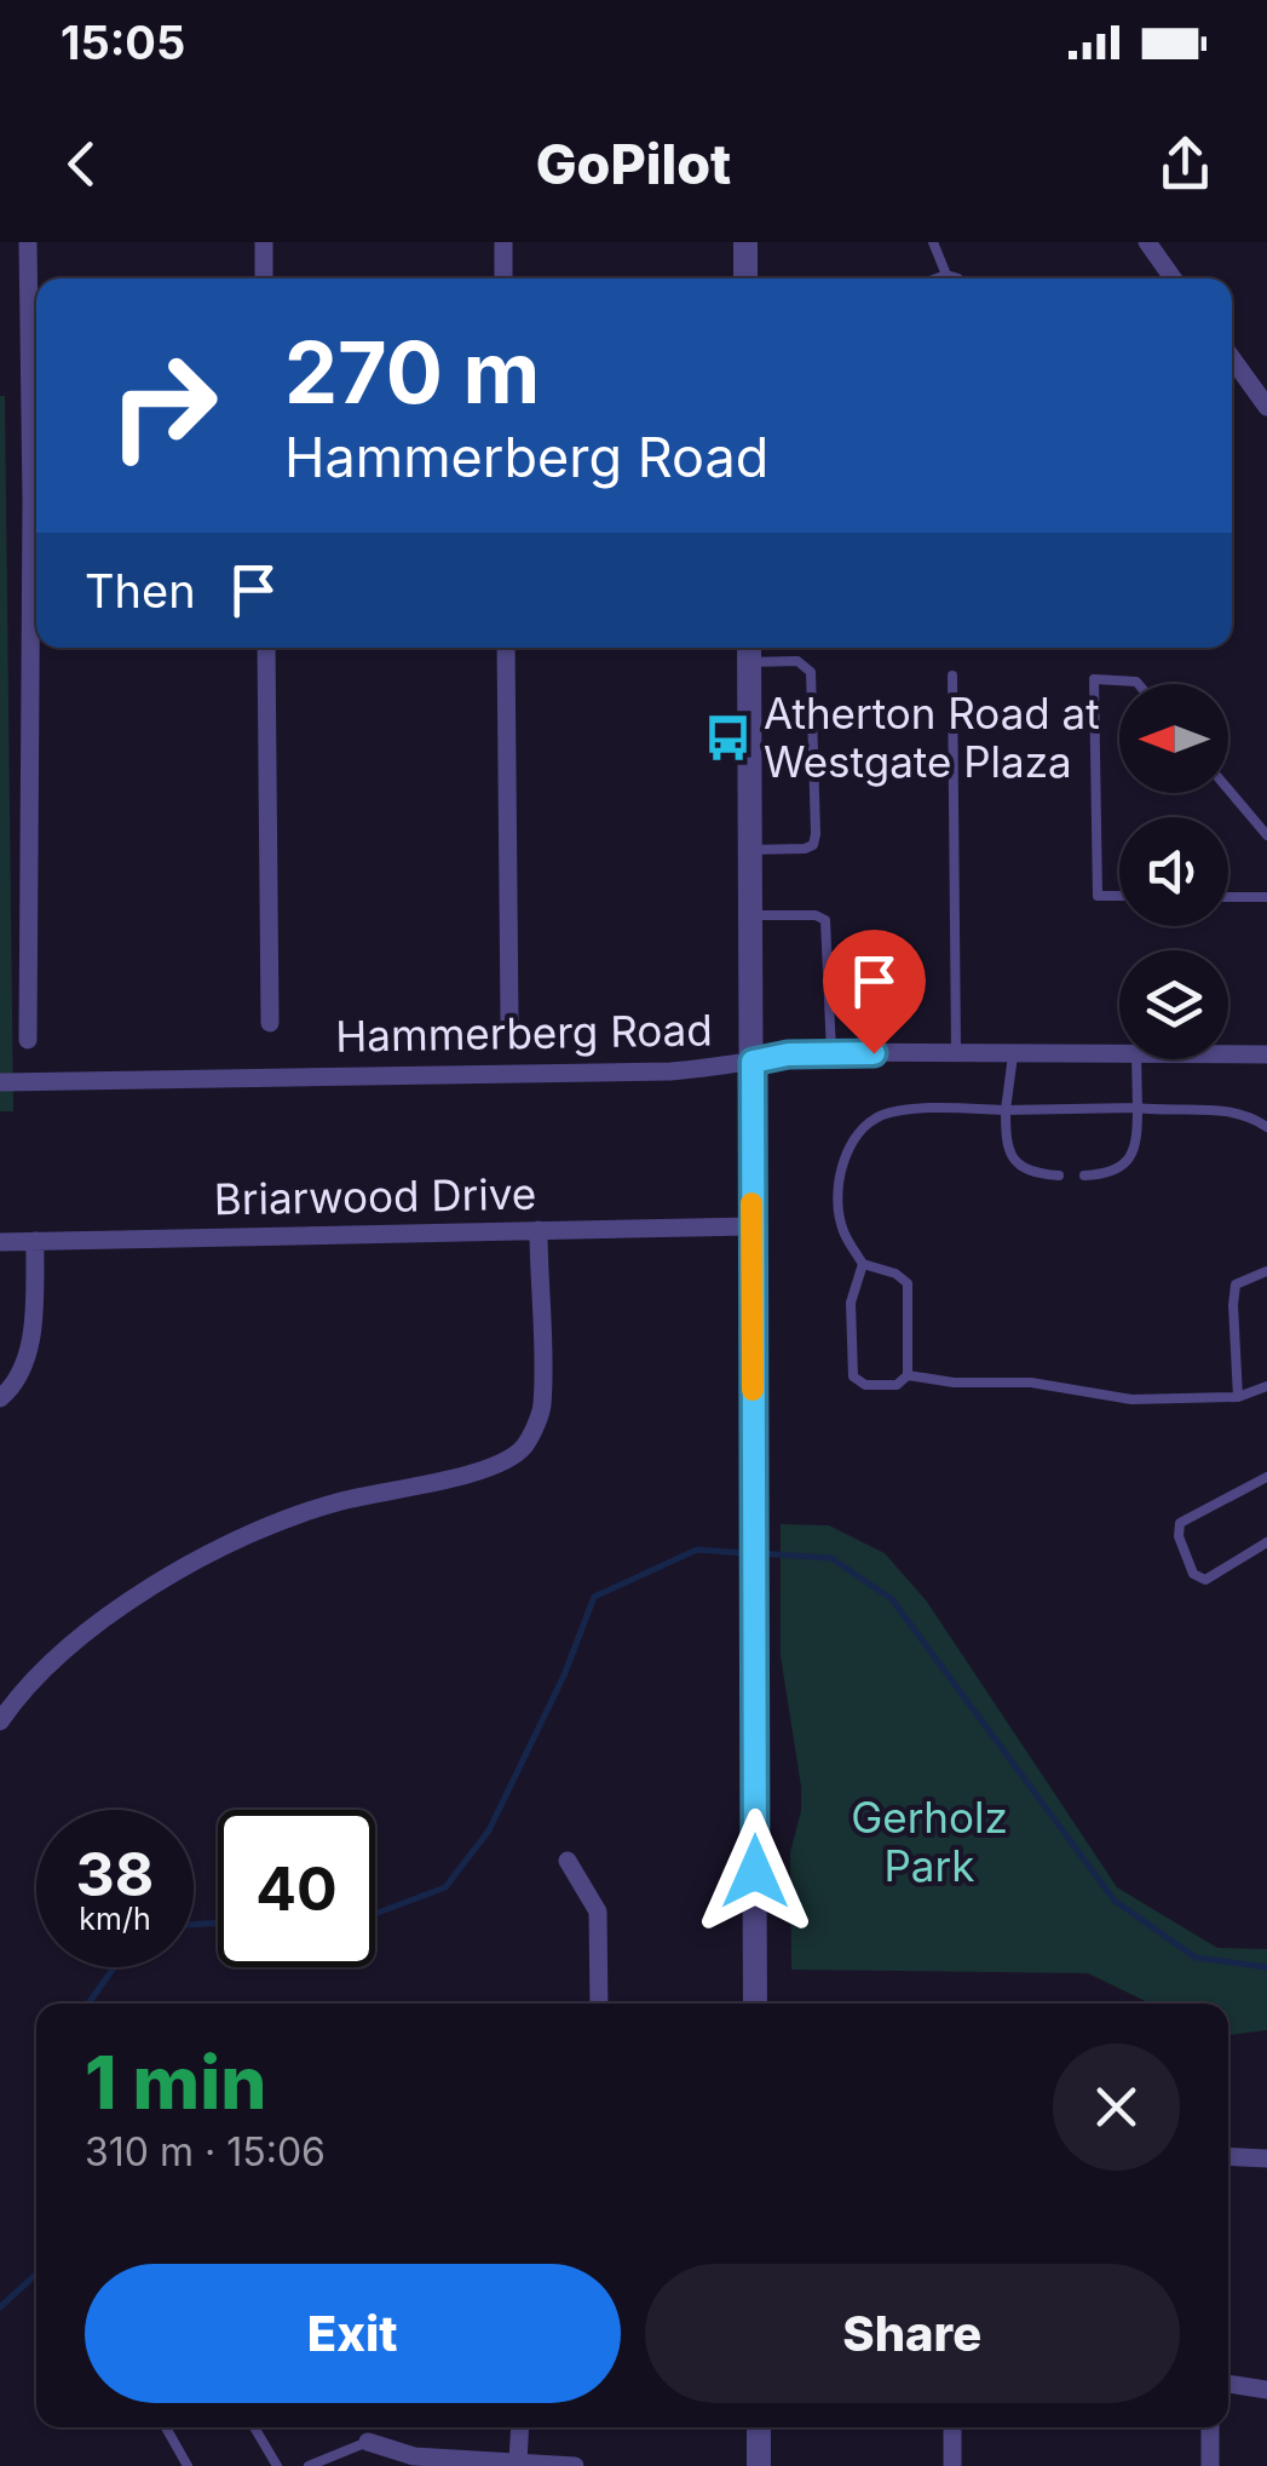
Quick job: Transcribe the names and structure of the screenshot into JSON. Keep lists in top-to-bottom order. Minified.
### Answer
{"streets":{"street":["Hammerberg Road","Briarwood Drive"]},"parks":["Gerholz Park"],"places":{"bus stop":["Atherton Road at Westgate Plaza"]},"north":"left","page":{"status":"15:05","header":"GoPilot","turn":["270 m","Hammerberg Road"],"then":"Then","speed":"38 km/h","limit":"40","heading":["1 min","310 m · 15:06"],"buttons":["Exit","Share"]}}
